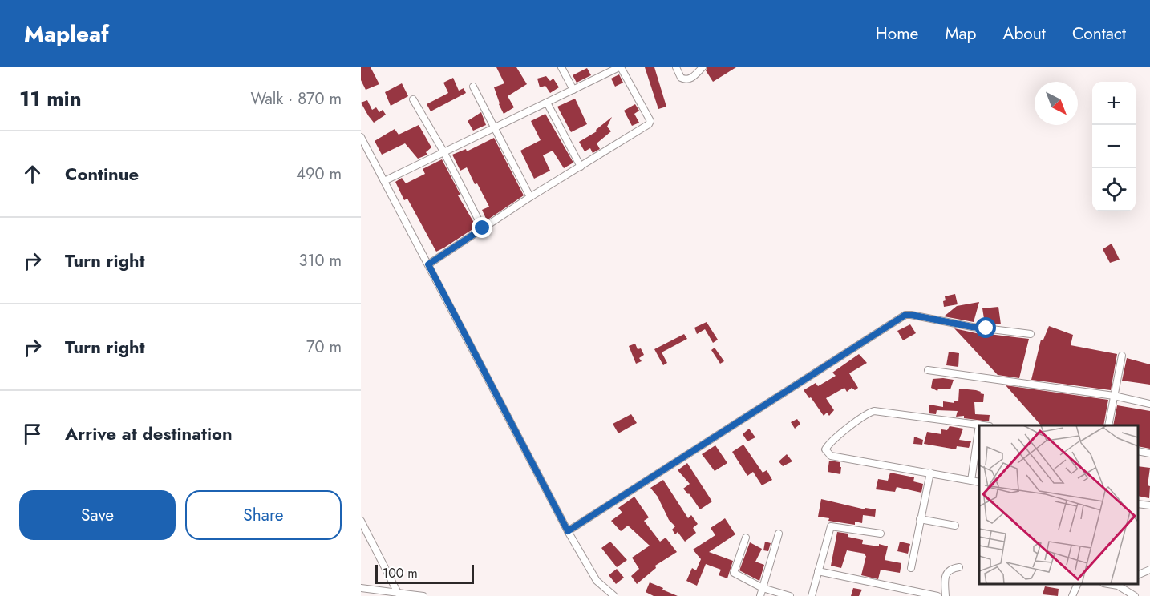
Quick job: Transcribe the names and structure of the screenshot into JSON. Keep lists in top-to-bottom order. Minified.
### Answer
{"scale_bar":"100 m","north":"bottom right","page":{"header":"Mapleaf","nav":["Home","Map","About","Contact"],"heading":["11 min","Walk · 870 m"],"map_buttons":["+","−"],"list":[["Continue","490 m"],["Turn right","310 m"],["Turn right","70 m"],"Arrive at destination"],"buttons":["Save","Share"],"scale":"100 m"}}
